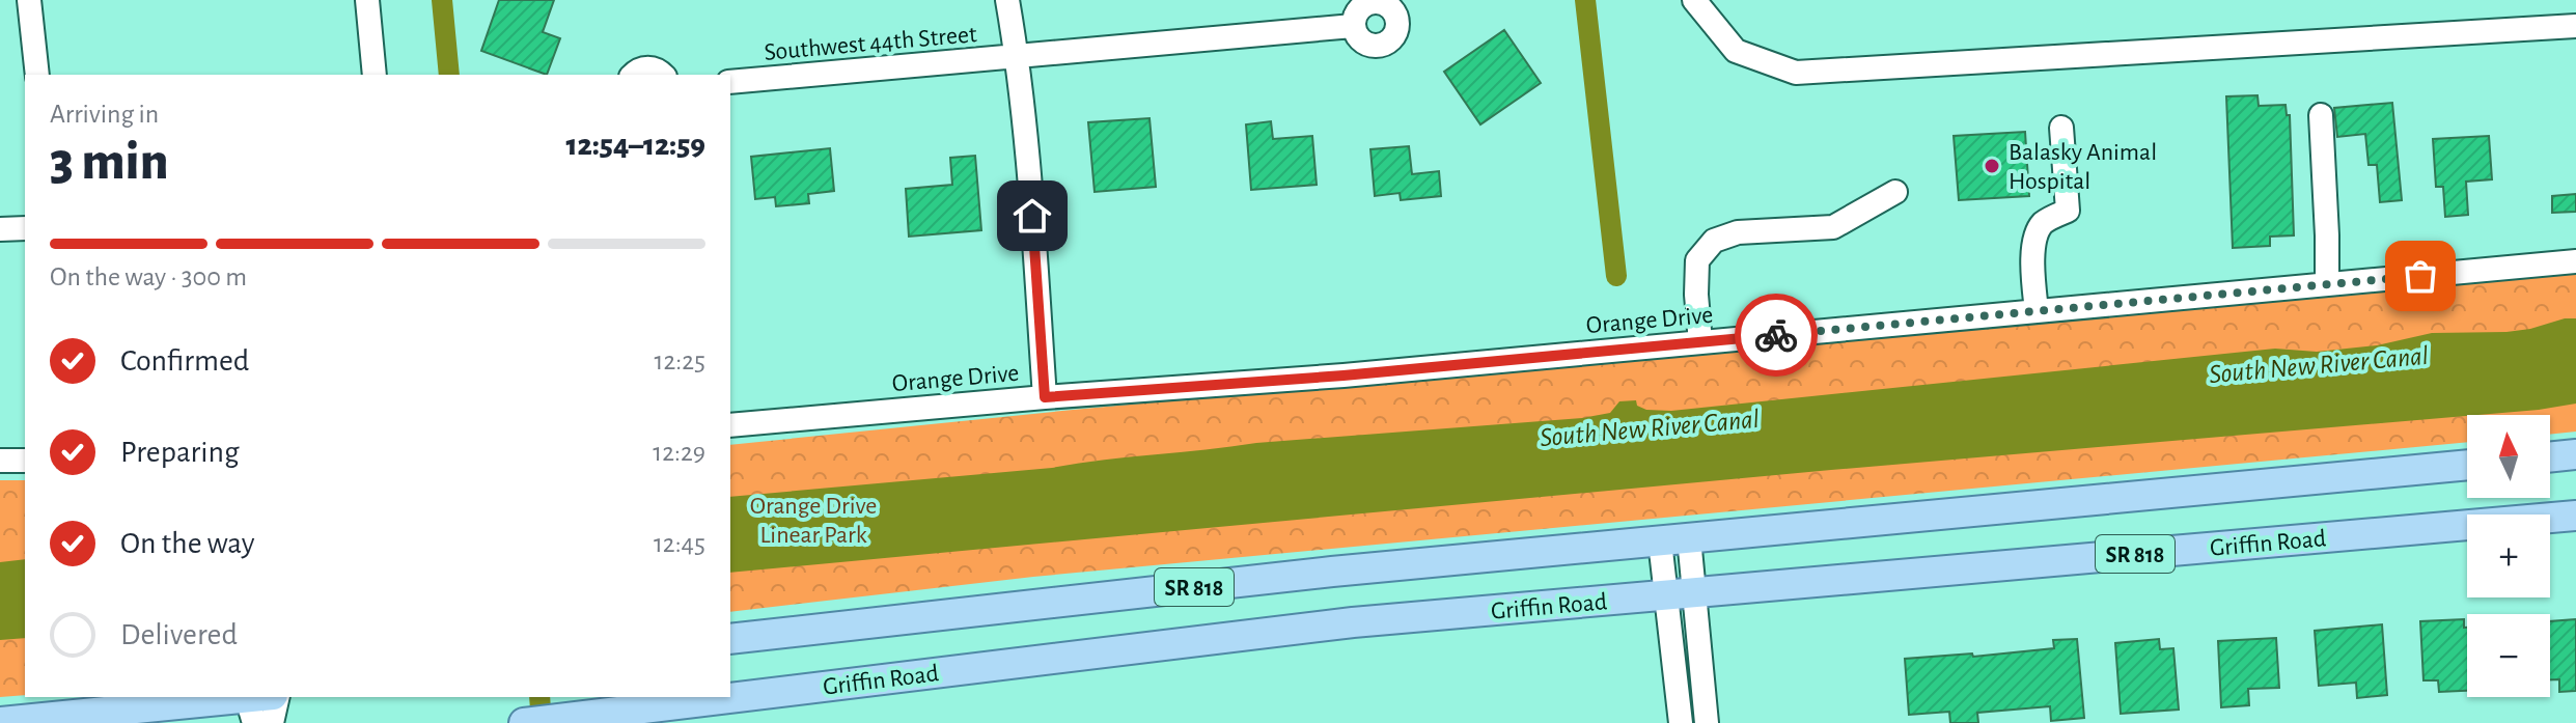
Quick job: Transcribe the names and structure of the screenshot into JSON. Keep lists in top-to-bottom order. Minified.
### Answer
{"streets":{"main road":["Griffin Road","SR 818"],"street":["Southwest 44th Street","Orange Drive"]},"water":["South New River Canal"],"parks":["Orange Drive Linear Park"],"places":["Balasky Animal Hospital"],"north":"top","page":{"heading":["3 min","Arriving in","12:54–12:59"],"bar":"On the way · 300 m","list":[["Confirmed","12:25"],["Preparing","12:29"],["On the way","12:45"],"Delivered"],"map_buttons":["+","−"]}}
